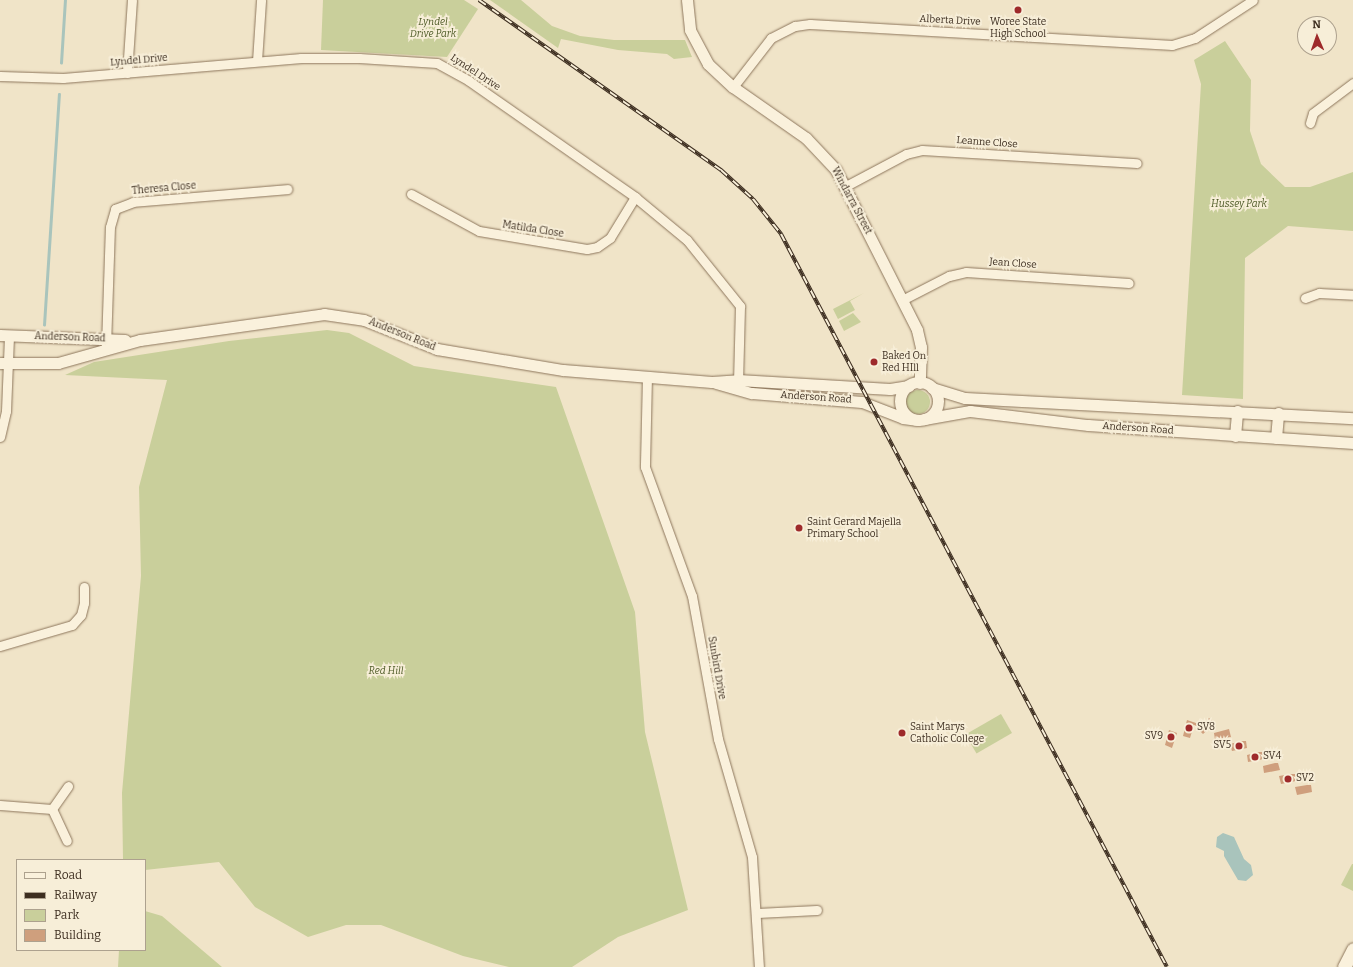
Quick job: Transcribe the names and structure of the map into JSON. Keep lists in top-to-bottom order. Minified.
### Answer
{"streets":{"street":["Alberta Drive","Lyndel Drive","Leanne Close","Theresa Close","Windarra Street","Matilda Close","Jean Close","Anderson Road","Sunbird Drive"]},"crossings":[["Alberta Drive","Windarra Street"],["Lyndel Drive","Matilda Close"],["Lyndel Drive","Anderson Road"],["Leanne Close","Windarra Street"],["Theresa Close","Anderson Road"],["Windarra Street","Jean Close"],["Windarra Street","Anderson Road"],["Anderson Road","Sunbird Drive"]],"parks":["Lyndel Drive Park","Hussey Park","Red Hill"],"places":["Woree State High School","Baked On Red HIll","Saint Gerard Majella Primary School","SV8","Saint Marys Catholic College","SV9","SV5","SV4","SV2"],"legend":["Road","Railway","Park","Building"],"north":"top"}
